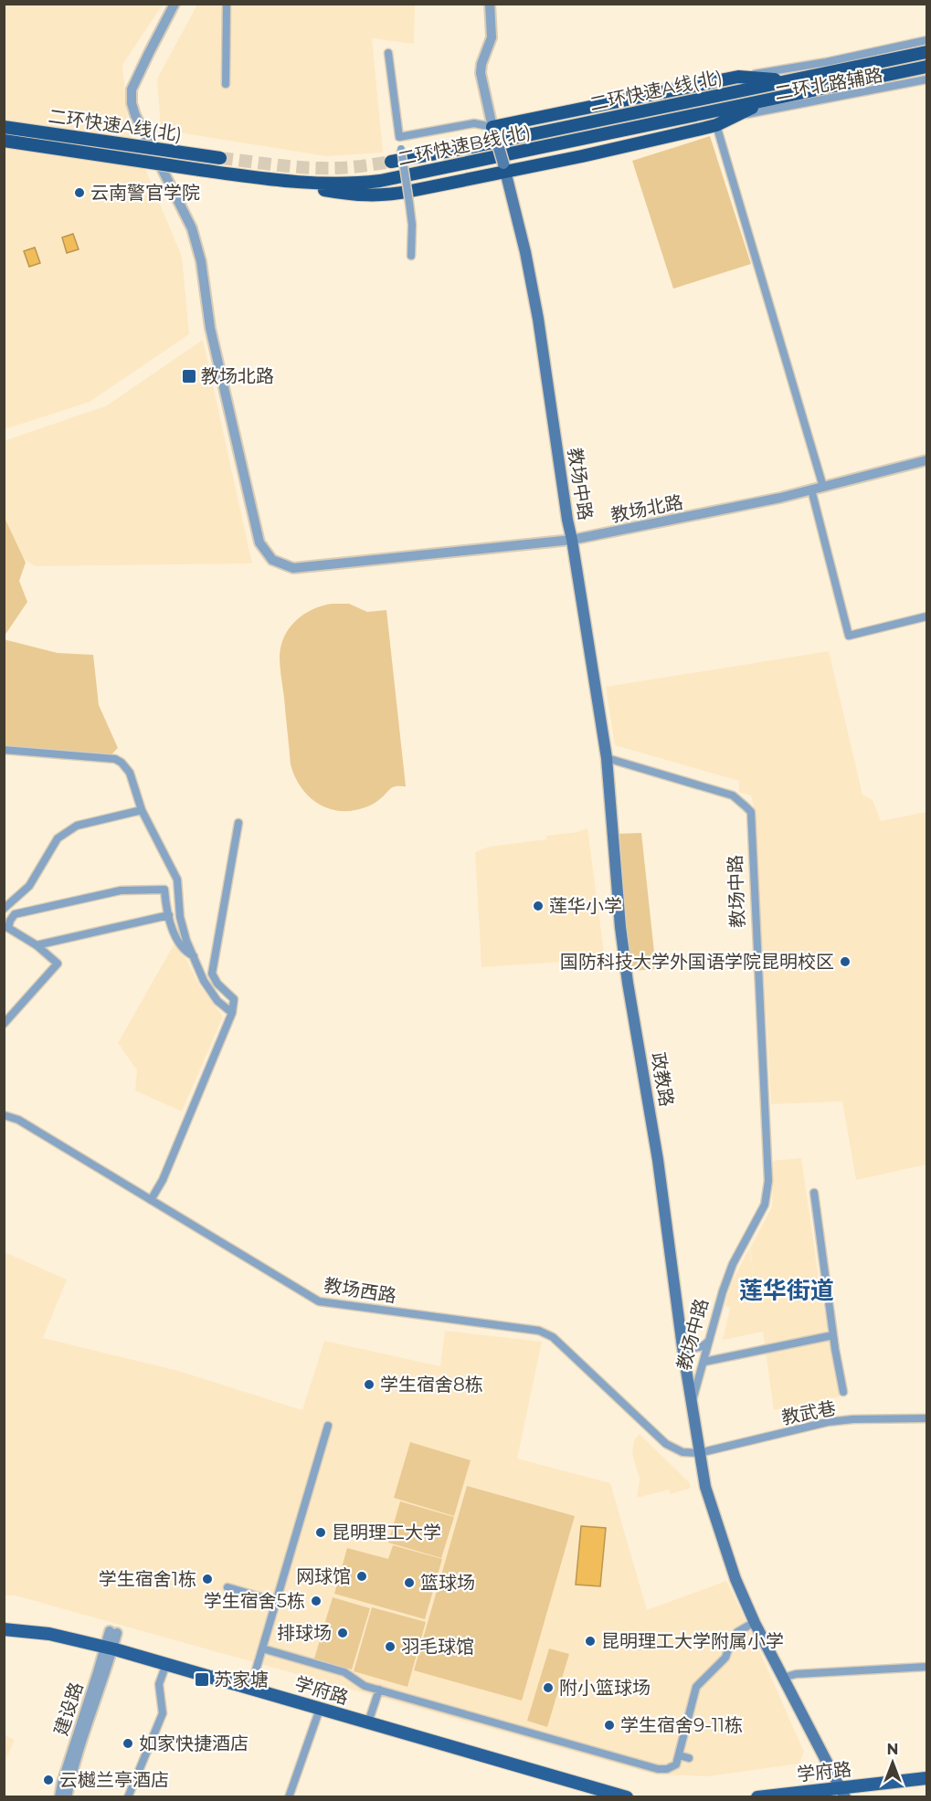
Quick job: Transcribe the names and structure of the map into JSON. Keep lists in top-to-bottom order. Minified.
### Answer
{"streets":{"highway":["二环快速A线(北)","二环快速B线(北)"],"main road":["教场中路","政教路","学府路"],"street":["二环北路辅路","教场北路","教场西路","教武巷","建设路"]},"crossings":[["教场中路","教场北路"],["教场中路","政教路"],["教场中路","教场西路"],["教场中路","教武巷"],["教场中路","学府路"],["教场西路","教武巷"],["学府路","建设路"]],"districts":["莲华街道"],"places":{"other":["云南警官学院","莲华小学","国防科技大学外国语学院昆明校区","学生宿舍8栋","昆明理工大学","网球馆","学生宿舍1栋","篮球场","学生宿舍5栋","排球场","昆明理工大学附属小学","羽毛球馆","附小篮球场","学生宿舍9-11栋","如家快捷酒店","云樾兰亭酒店"],"transit":["教场北路","苏家塘"]},"north":"top"}
